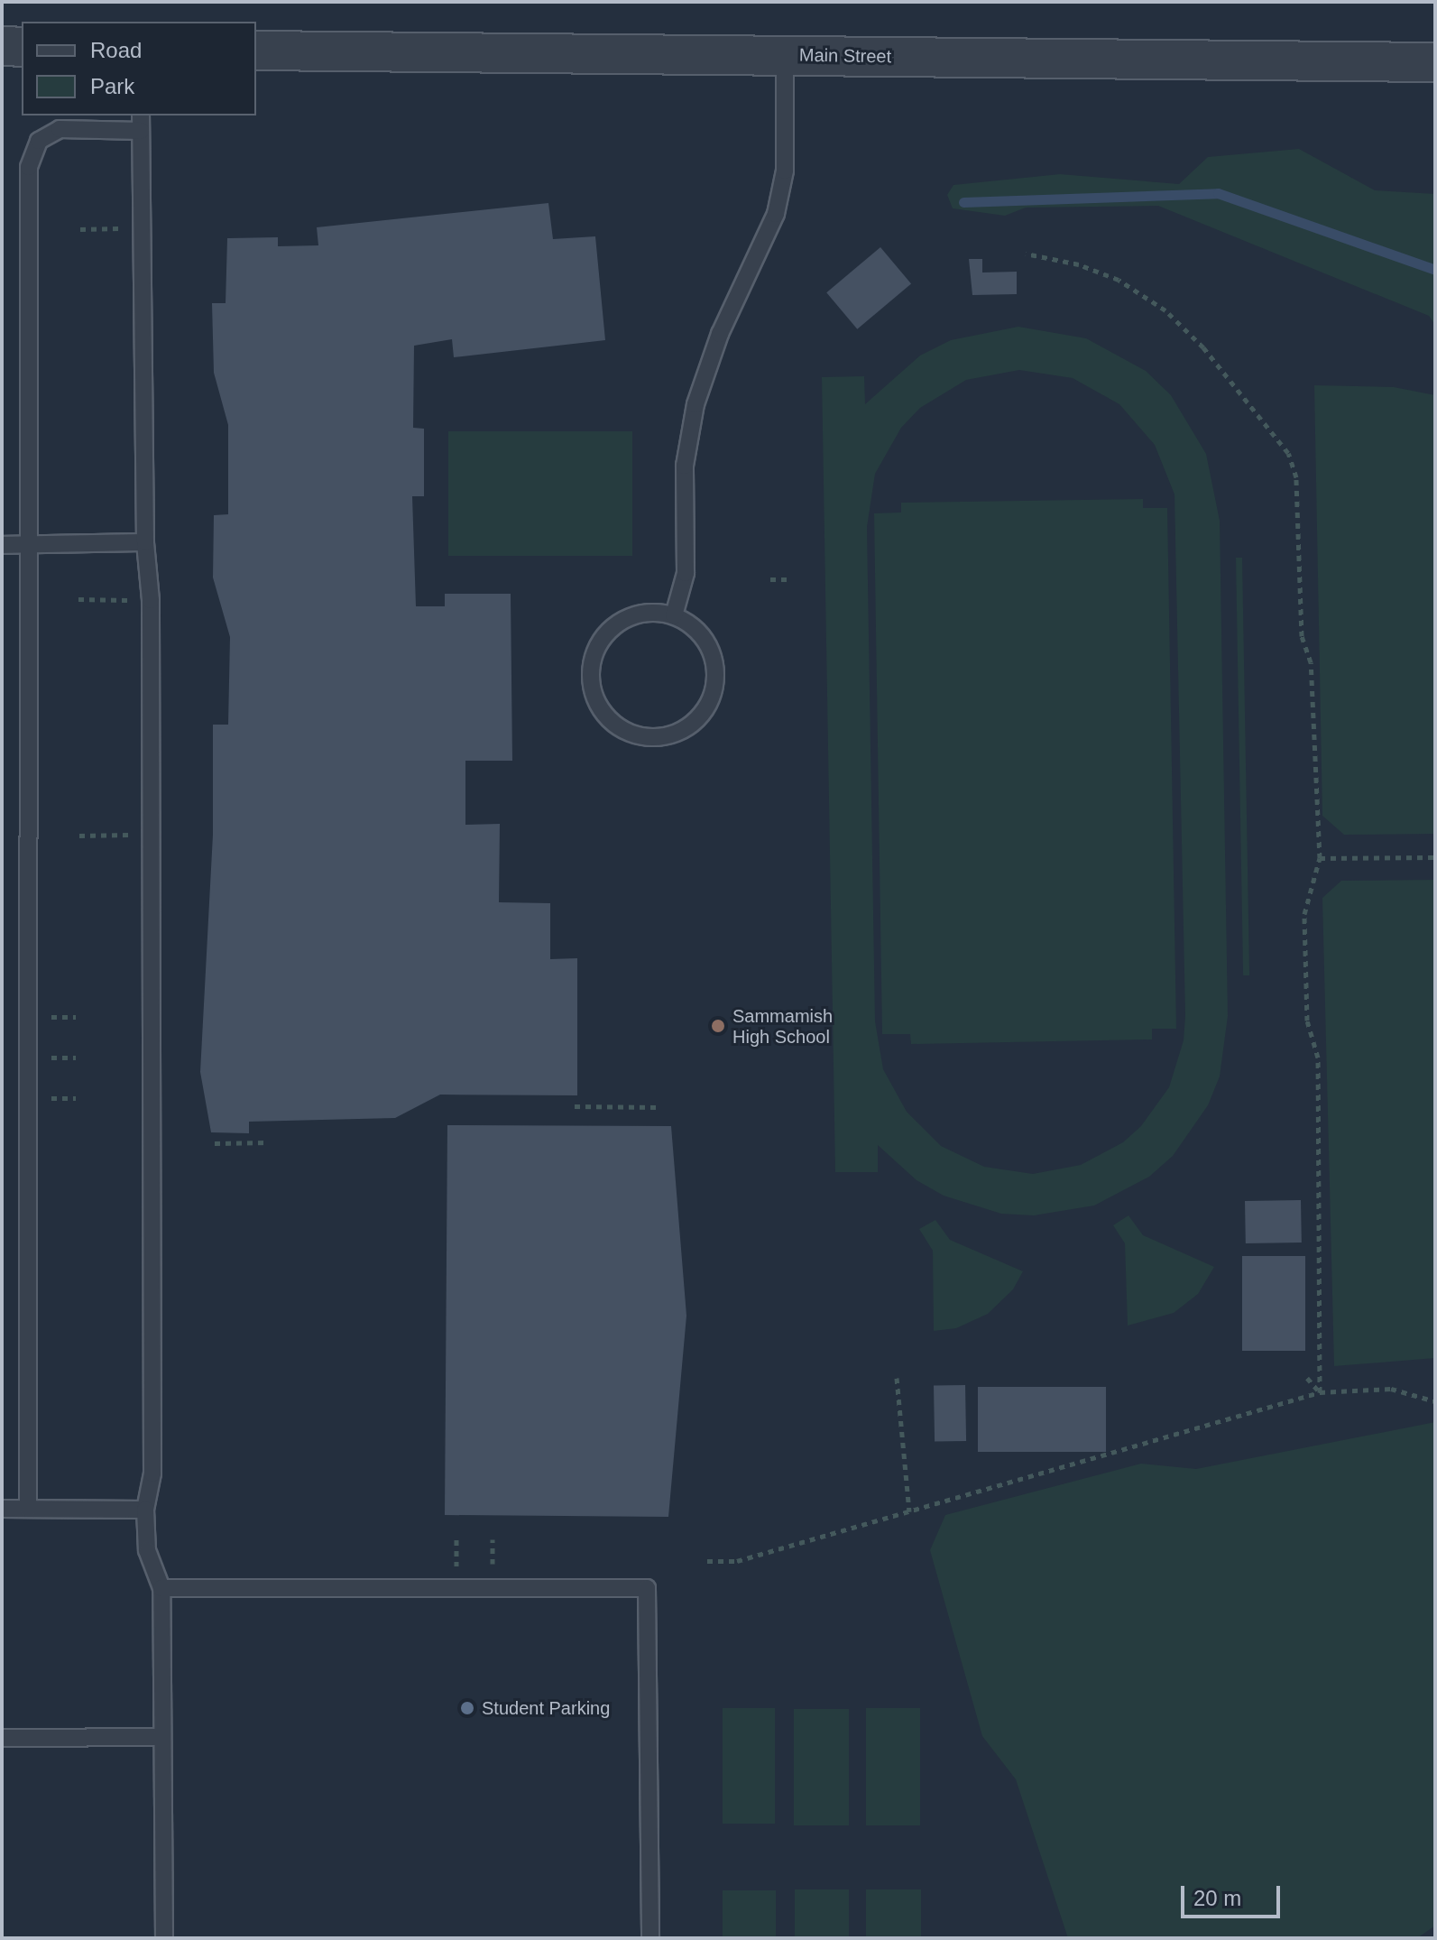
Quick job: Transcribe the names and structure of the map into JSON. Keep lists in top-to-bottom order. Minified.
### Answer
{"streets":{"street":["Main Street"]},"places":["Sammamish High School","Student Parking"],"legend":["Road","Park"],"scale_bar":"20 m"}
